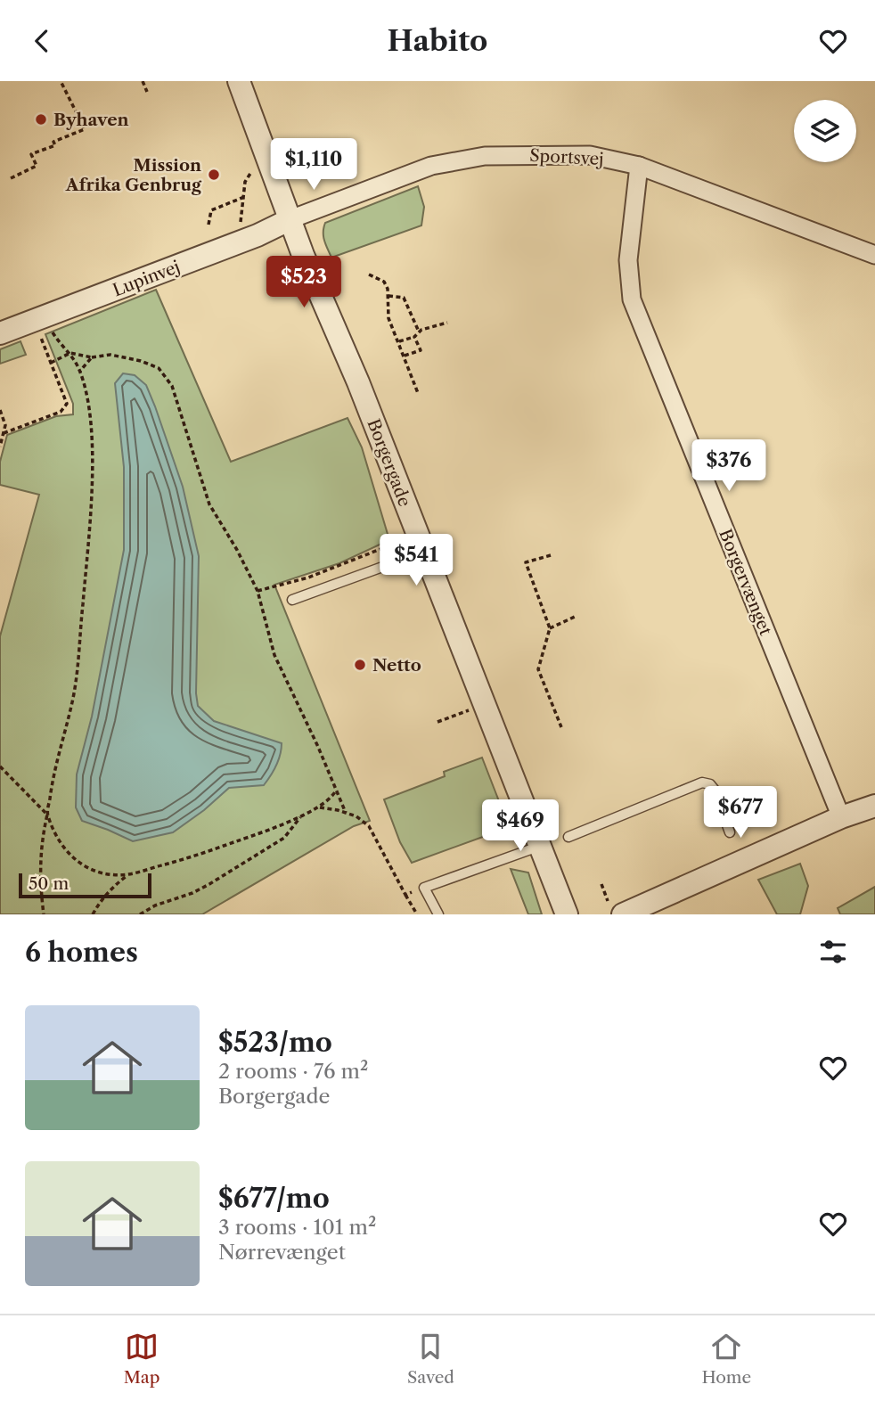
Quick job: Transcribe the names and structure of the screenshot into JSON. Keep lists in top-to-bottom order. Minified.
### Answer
{"streets":{"street":["Sportsvej","Lupinvej","Borgergade","Borgervænget"]},"crossings":[["Sportsvej","Lupinvej"],["Sportsvej","Borgergade"],["Sportsvej","Borgervænget"],["Lupinvej","Borgergade"]],"places":["Byhaven","Mission Afrika Genbrug","Netto"],"scale_bar":"50 m","page":{"header":"Habito","price":["$1,110","$523","$376","$541","$677","$469"],"scale":"50 m","heading":"6 homes","list":[{"name":"$523/mo","note":"2 rooms · 76 m² · Borgergade"},{"name":"$677/mo","note":"3 rooms · 101 m² · Nørrevænget"}],"tabs":["Map","Saved","Home"]}}
